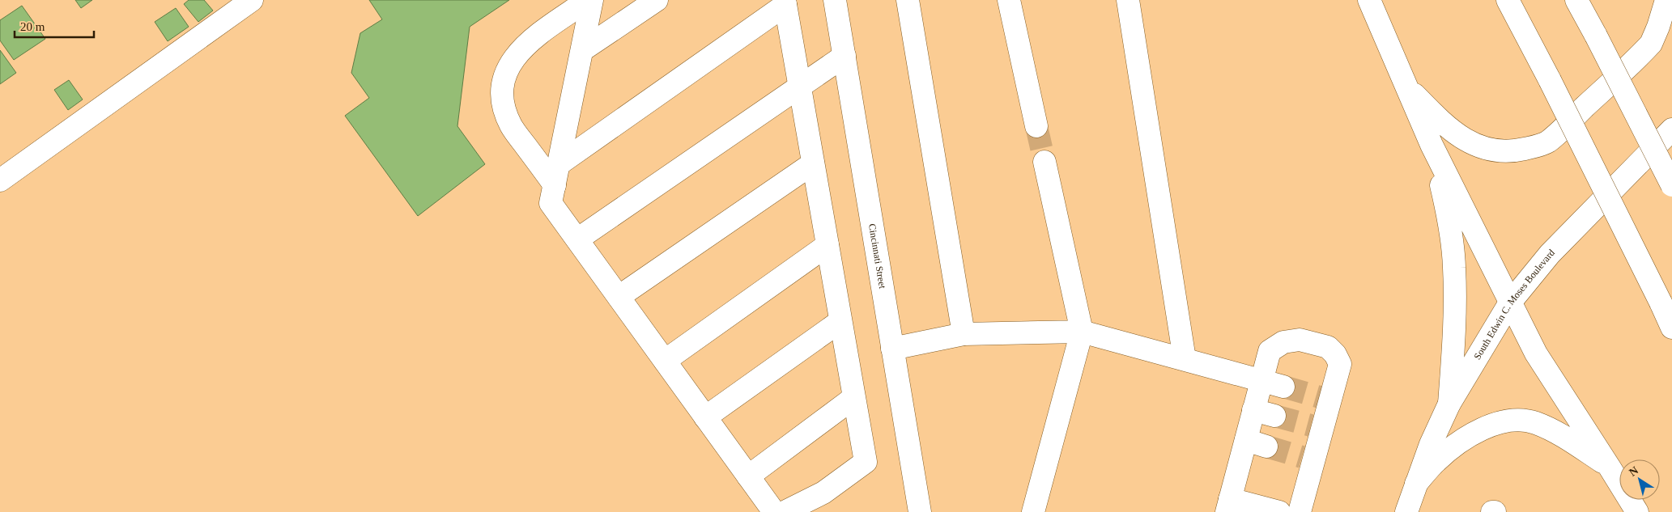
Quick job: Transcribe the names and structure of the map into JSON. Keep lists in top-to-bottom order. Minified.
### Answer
{"streets":{"main road":["Cincinnati Street","South Edwin C. Moses Boulevard"]},"scale_bar":"20 m","north":"top left"}
